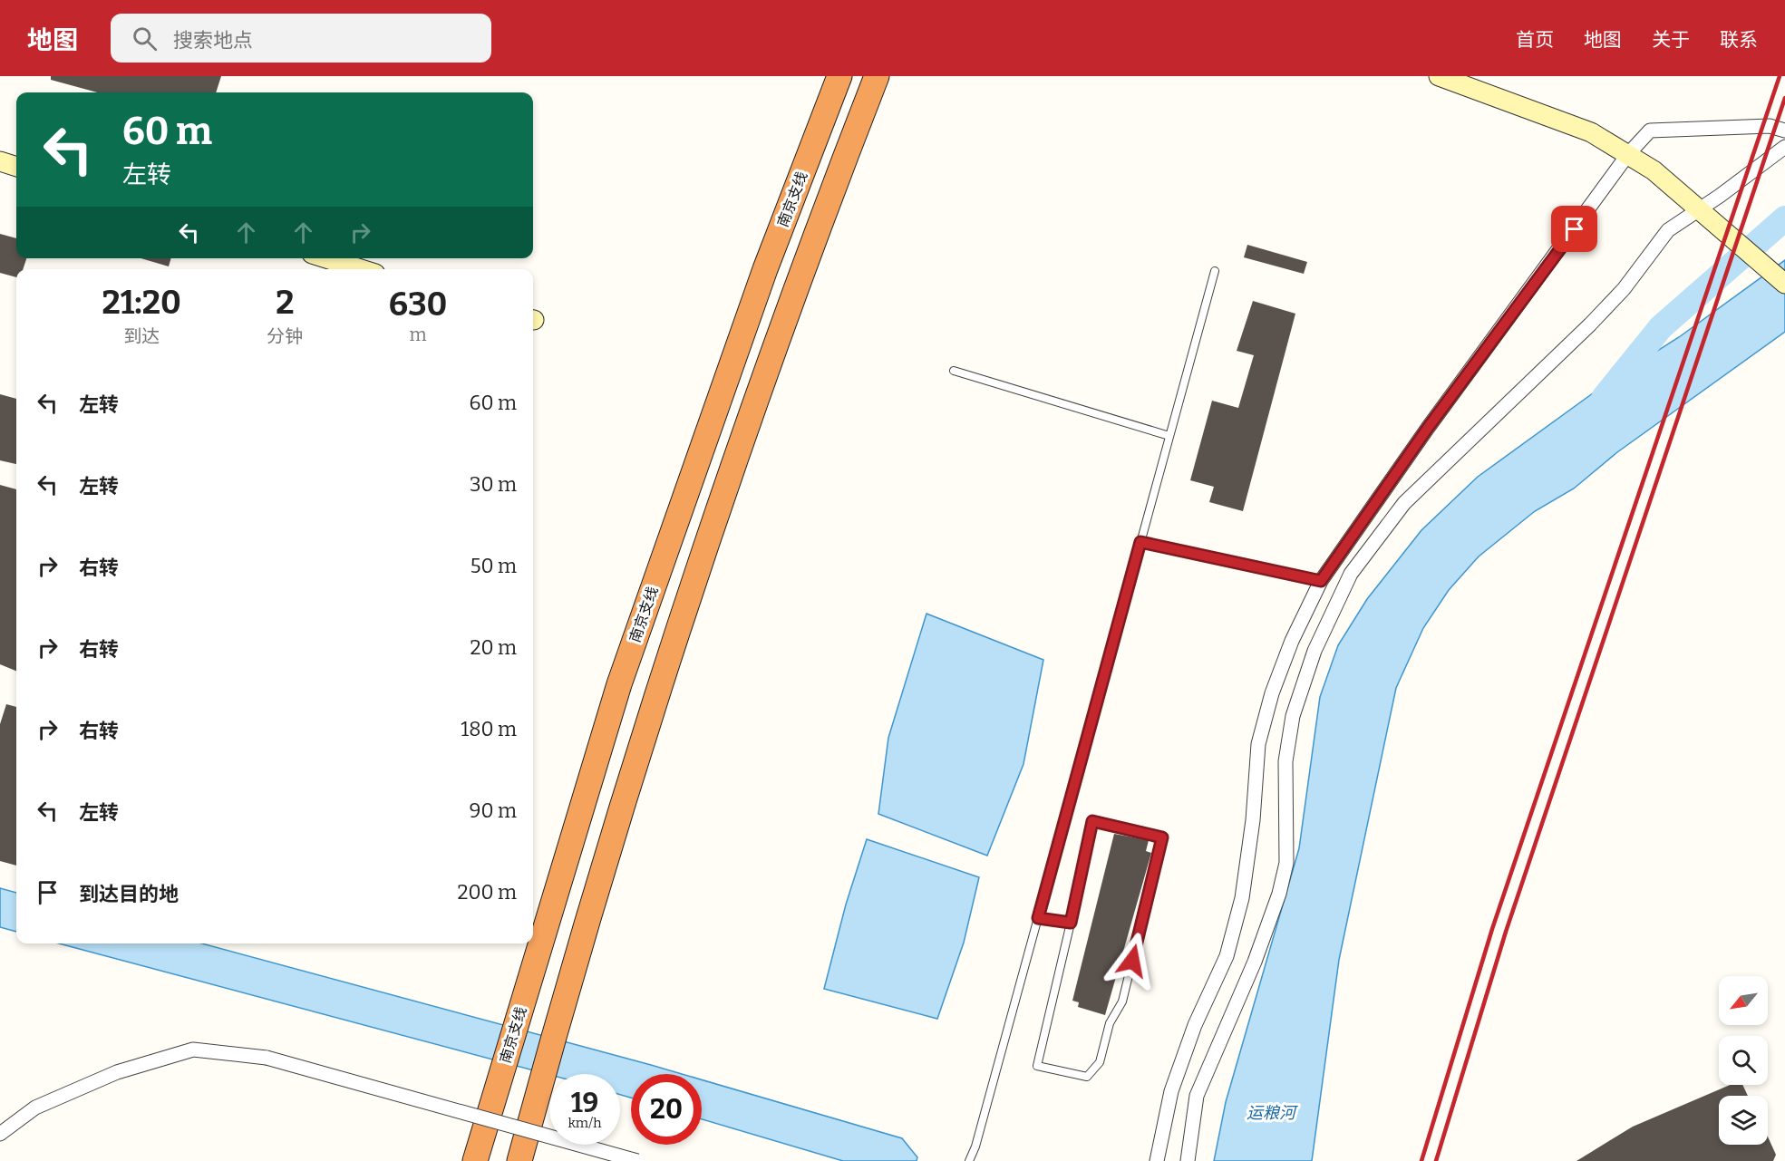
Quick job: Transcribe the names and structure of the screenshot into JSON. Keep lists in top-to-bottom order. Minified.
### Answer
{"streets":{"highway":["南京支线"]},"water":["运粮河"],"north":"bottom left","page":{"header":"地图","search":"搜索地点","nav":["首页","地图","关于","联系"],"turn":["60 m","左转"],"eta":["21:20","到达","2","分钟","630","m"],"list":[{"name":"左转","value":"60 m"},{"name":"左转","value":"30 m"},{"name":"右转","value":"50 m"},{"name":"右转","value":"20 m"},{"name":"右转","value":"180 m"},{"name":"左转","value":"90 m"},{"name":"到达目的地","value":"200 m"}],"speed":"19 km/h","limit":"20"}}
